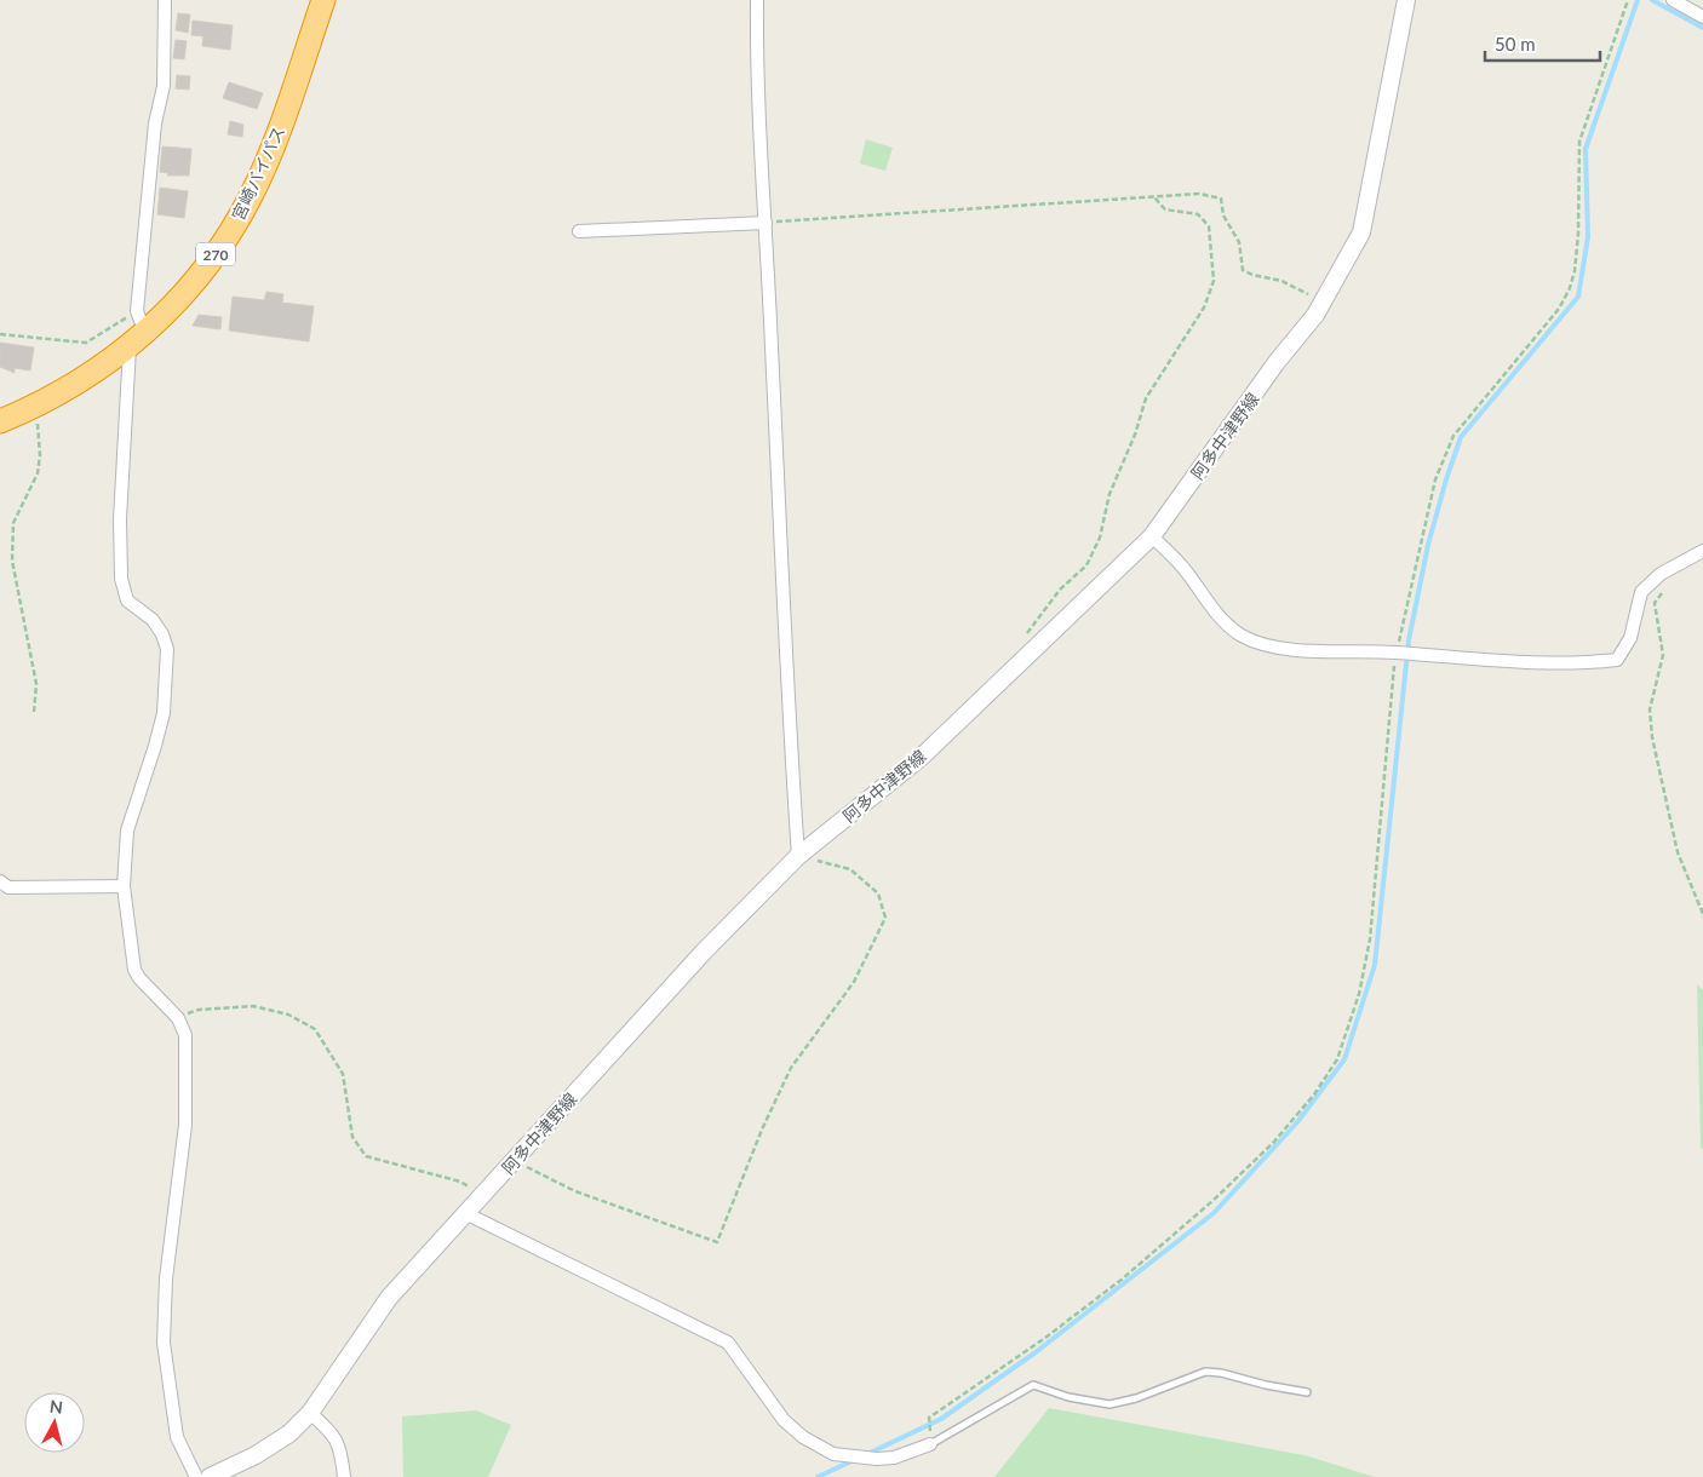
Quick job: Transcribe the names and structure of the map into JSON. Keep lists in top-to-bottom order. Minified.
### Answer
{"streets":{"highway":["宮崎バイパス","270"],"street":["阿多中津野線"]},"scale_bar":"50 m","north":"top"}
